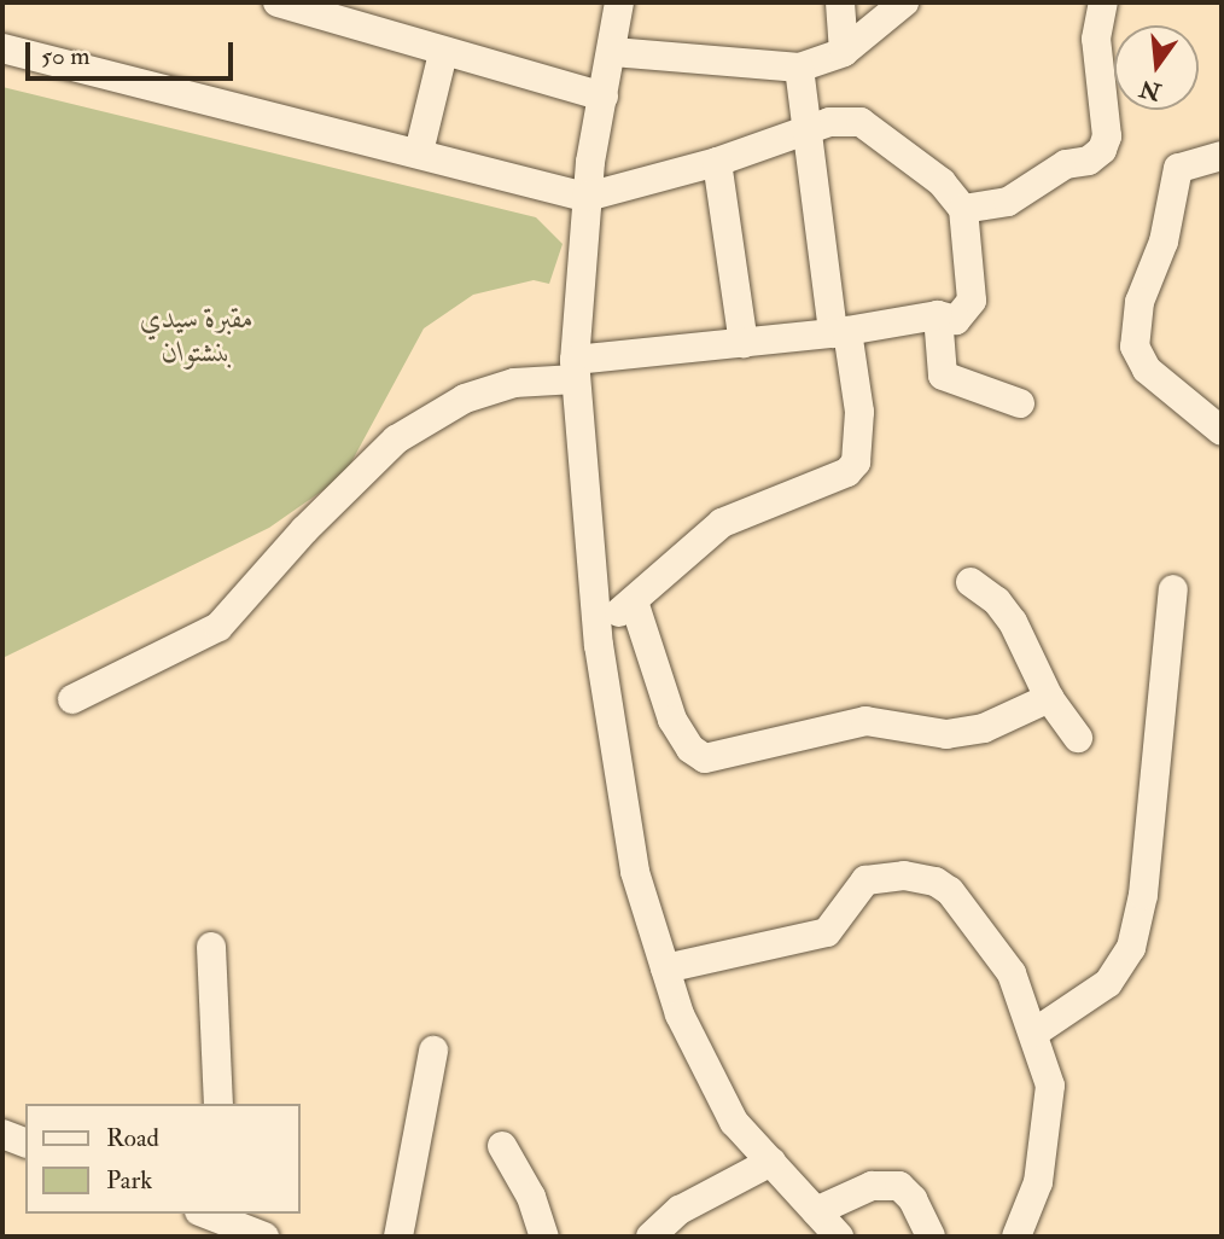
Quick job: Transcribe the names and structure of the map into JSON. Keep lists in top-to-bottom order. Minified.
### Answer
{"parks":["مقبرة سيدي بنشتوان"],"legend":["Road","Park"],"scale_bar":"50 m","north":"bottom"}
